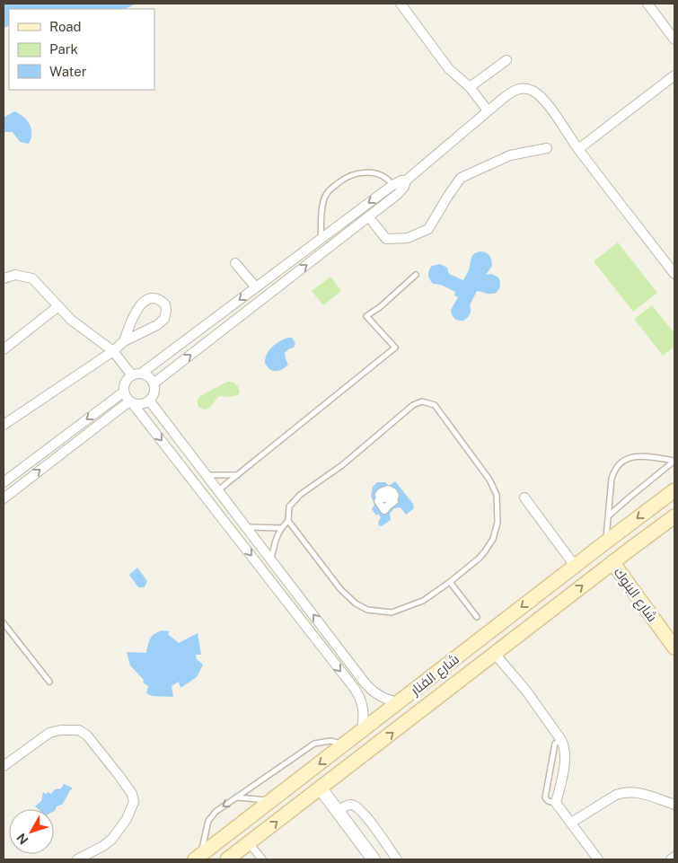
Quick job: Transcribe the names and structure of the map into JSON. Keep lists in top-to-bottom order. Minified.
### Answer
{"streets":{"main road":["شارع البنوك","شارع الفنار"]},"crossings":[["شارع البنوك","شارع الفنار"]],"legend":["Road","Park","Water"],"north":"bottom left"}
